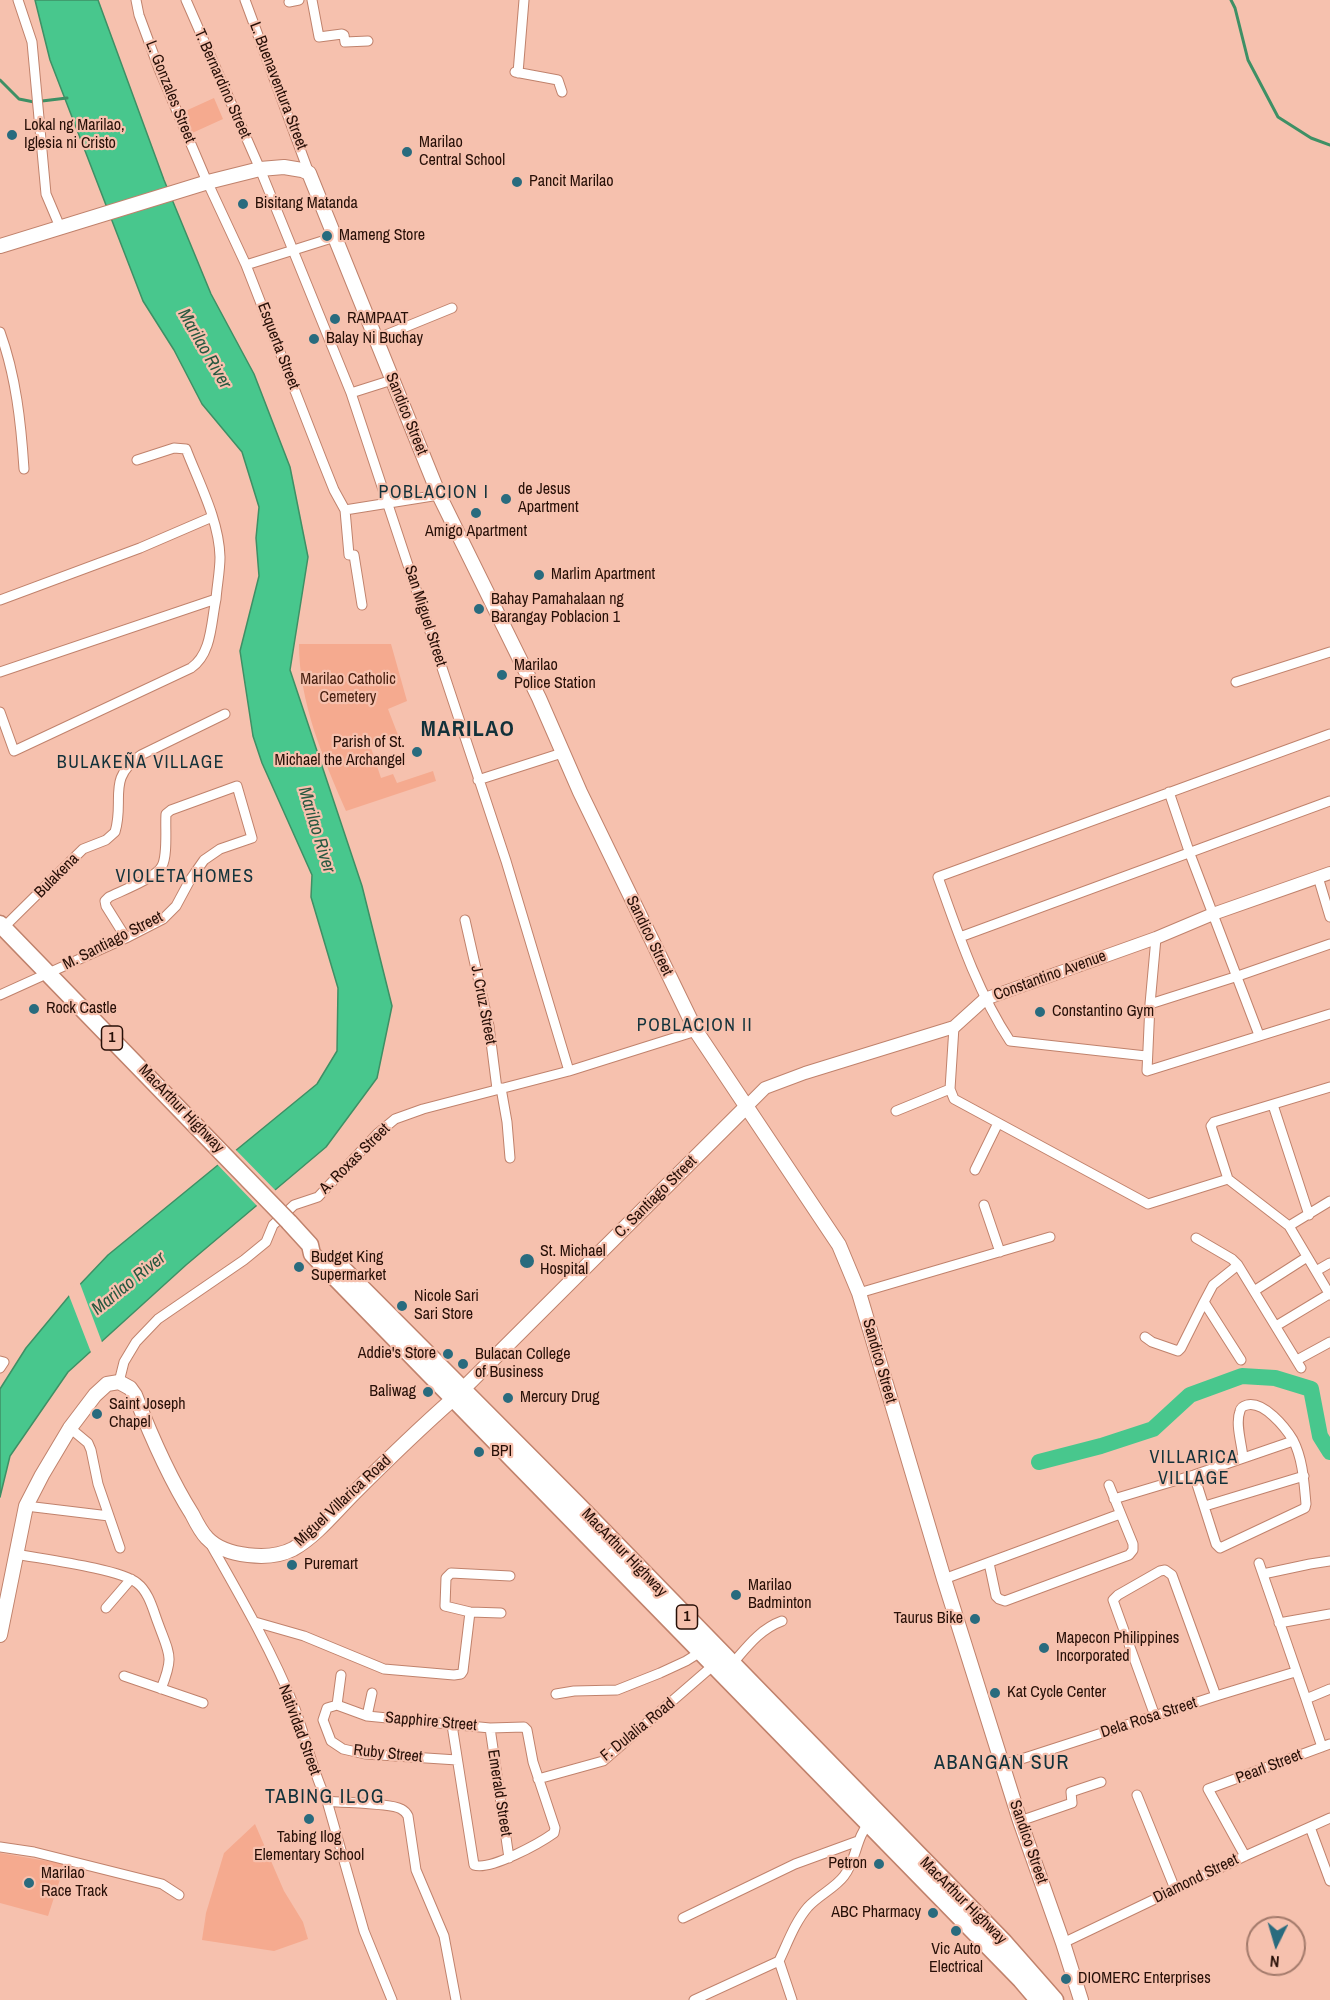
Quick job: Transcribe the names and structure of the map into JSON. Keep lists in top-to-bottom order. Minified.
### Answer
{"streets":{"highway":["1","MacArthur Highway"],"main road":["Sandico Street","C. Santiago Street","Miguel Villarica Road"],"street":["T. Bernardino Street","L. Buenaventura Street","L. Gonzales Street","Esquerta Street","San Miguel Street","Bulakena","M. Santiago Street","Constantino Avenue","J. Cruz Street","A. Roxas Street","Dela Rosa Street","Sapphire Street","Natividad Street","F. Dulalia Road","Ruby Street","Pearl Street","Emerald Street","Diamond Street"]},"crossings":[["T. Bernardino Street","San Miguel Street"],["L. Buenaventura Street","Sandico Street"],["L. Gonzales Street","Esquerta Street"],["Sandico Street","Constantino Avenue"],["Sandico Street","A. Roxas Street"],["Sandico Street","C. Santiago Street"],["Sandico Street","Dela Rosa Street"],["Sandico Street","Diamond Street"],["San Miguel Street","A. Roxas Street"],["Bulakena","MacArthur Highway"],["M. Santiago Street","MacArthur Highway"],["Constantino Avenue","C. Santiago Street"],["J. Cruz Street","A. Roxas Street"],["MacArthur Highway","C. Santiago Street"],["MacArthur Highway","Miguel Villarica Road"],["MacArthur Highway","F. Dulalia Road"],["C. Santiago Street","Miguel Villarica Road"],["Miguel Villarica Road","Natividad Street"],["Sapphire Street","F. Dulalia Road"],["Sapphire Street","Ruby Street"],["Sapphire Street","Emerald Street"],["Pearl Street","Diamond Street"]],"districts":["POBLACION I","MARILAO","BULAKEÑA VILLAGE","VIOLETA HOMES","POBLACION II","VILLARICA VILLAGE","ABANGAN SUR","TABING ILOG"],"water":["Marilao River"],"parks":["Marilao Catholic Cemetery"],"places":["Lokal ng Marilao, Iglesia ni Cristo","Marilao Central School","Pancit Marilao","Bisitang Matanda","Mameng Store","RAMPAAT","Balay Ni Buchay","de Jesus Apartment","Amigo Apartment","Marlim Apartment","Bahay Pamahalaan ng Barangay Poblacion 1","Marilao Police Station","Parish of St. Michael the Archangel","Rock Castle","Constantino Gym","St. Michael Hospital","Budget King Supermarket","Nicole Sari Sari Store","Addie's Store","Bulacan College of Business","Baliwag","Mercury Drug","Saint Joseph Chapel","BPI","Puremart","Marilao Badminton","Taurus Bike","Mapecon Philippines Incorporated","Kat Cycle Center","Tabing Ilog Elementary School","Petron","Marilao Race Track","ABC Pharmacy","Vic Auto Electrical","DIOMERC Enterprises"],"north":"bottom"}
